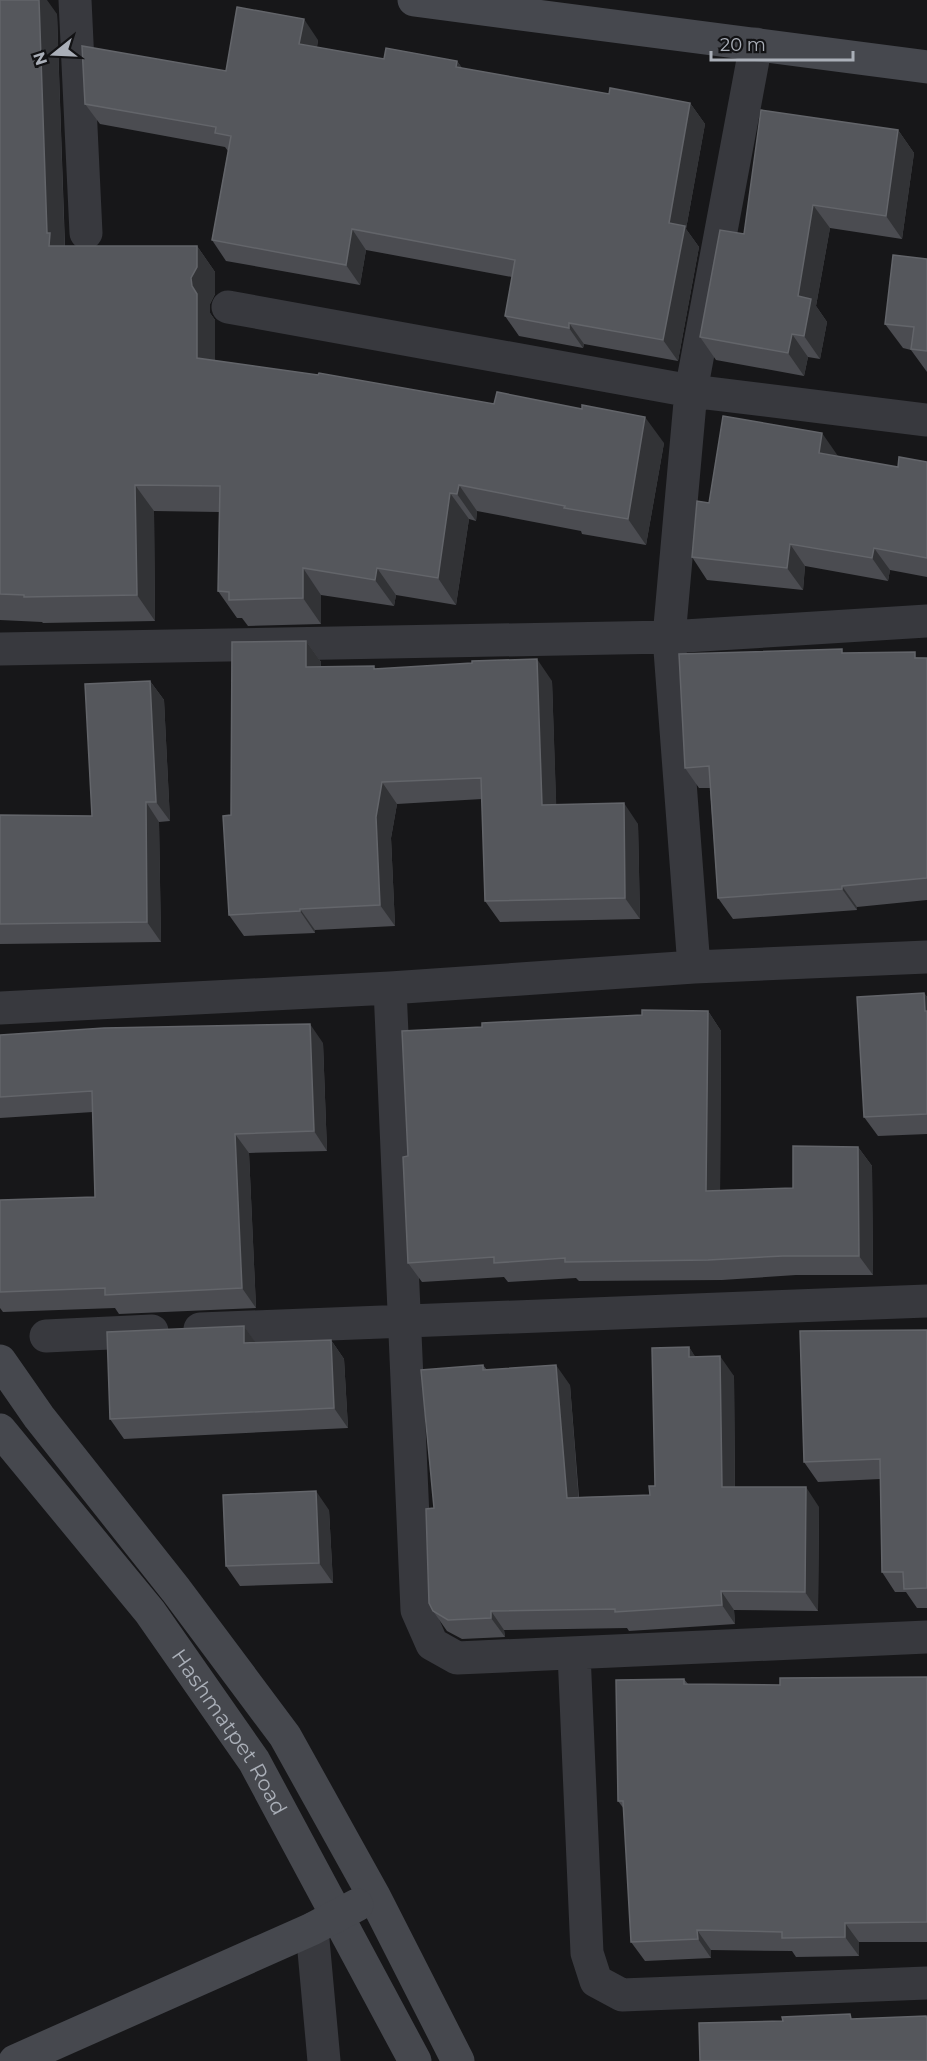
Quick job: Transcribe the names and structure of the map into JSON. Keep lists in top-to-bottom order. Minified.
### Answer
{"streets":{"main road":["Hashmatpet Road"]},"scale_bar":"20 m","north":"left"}
